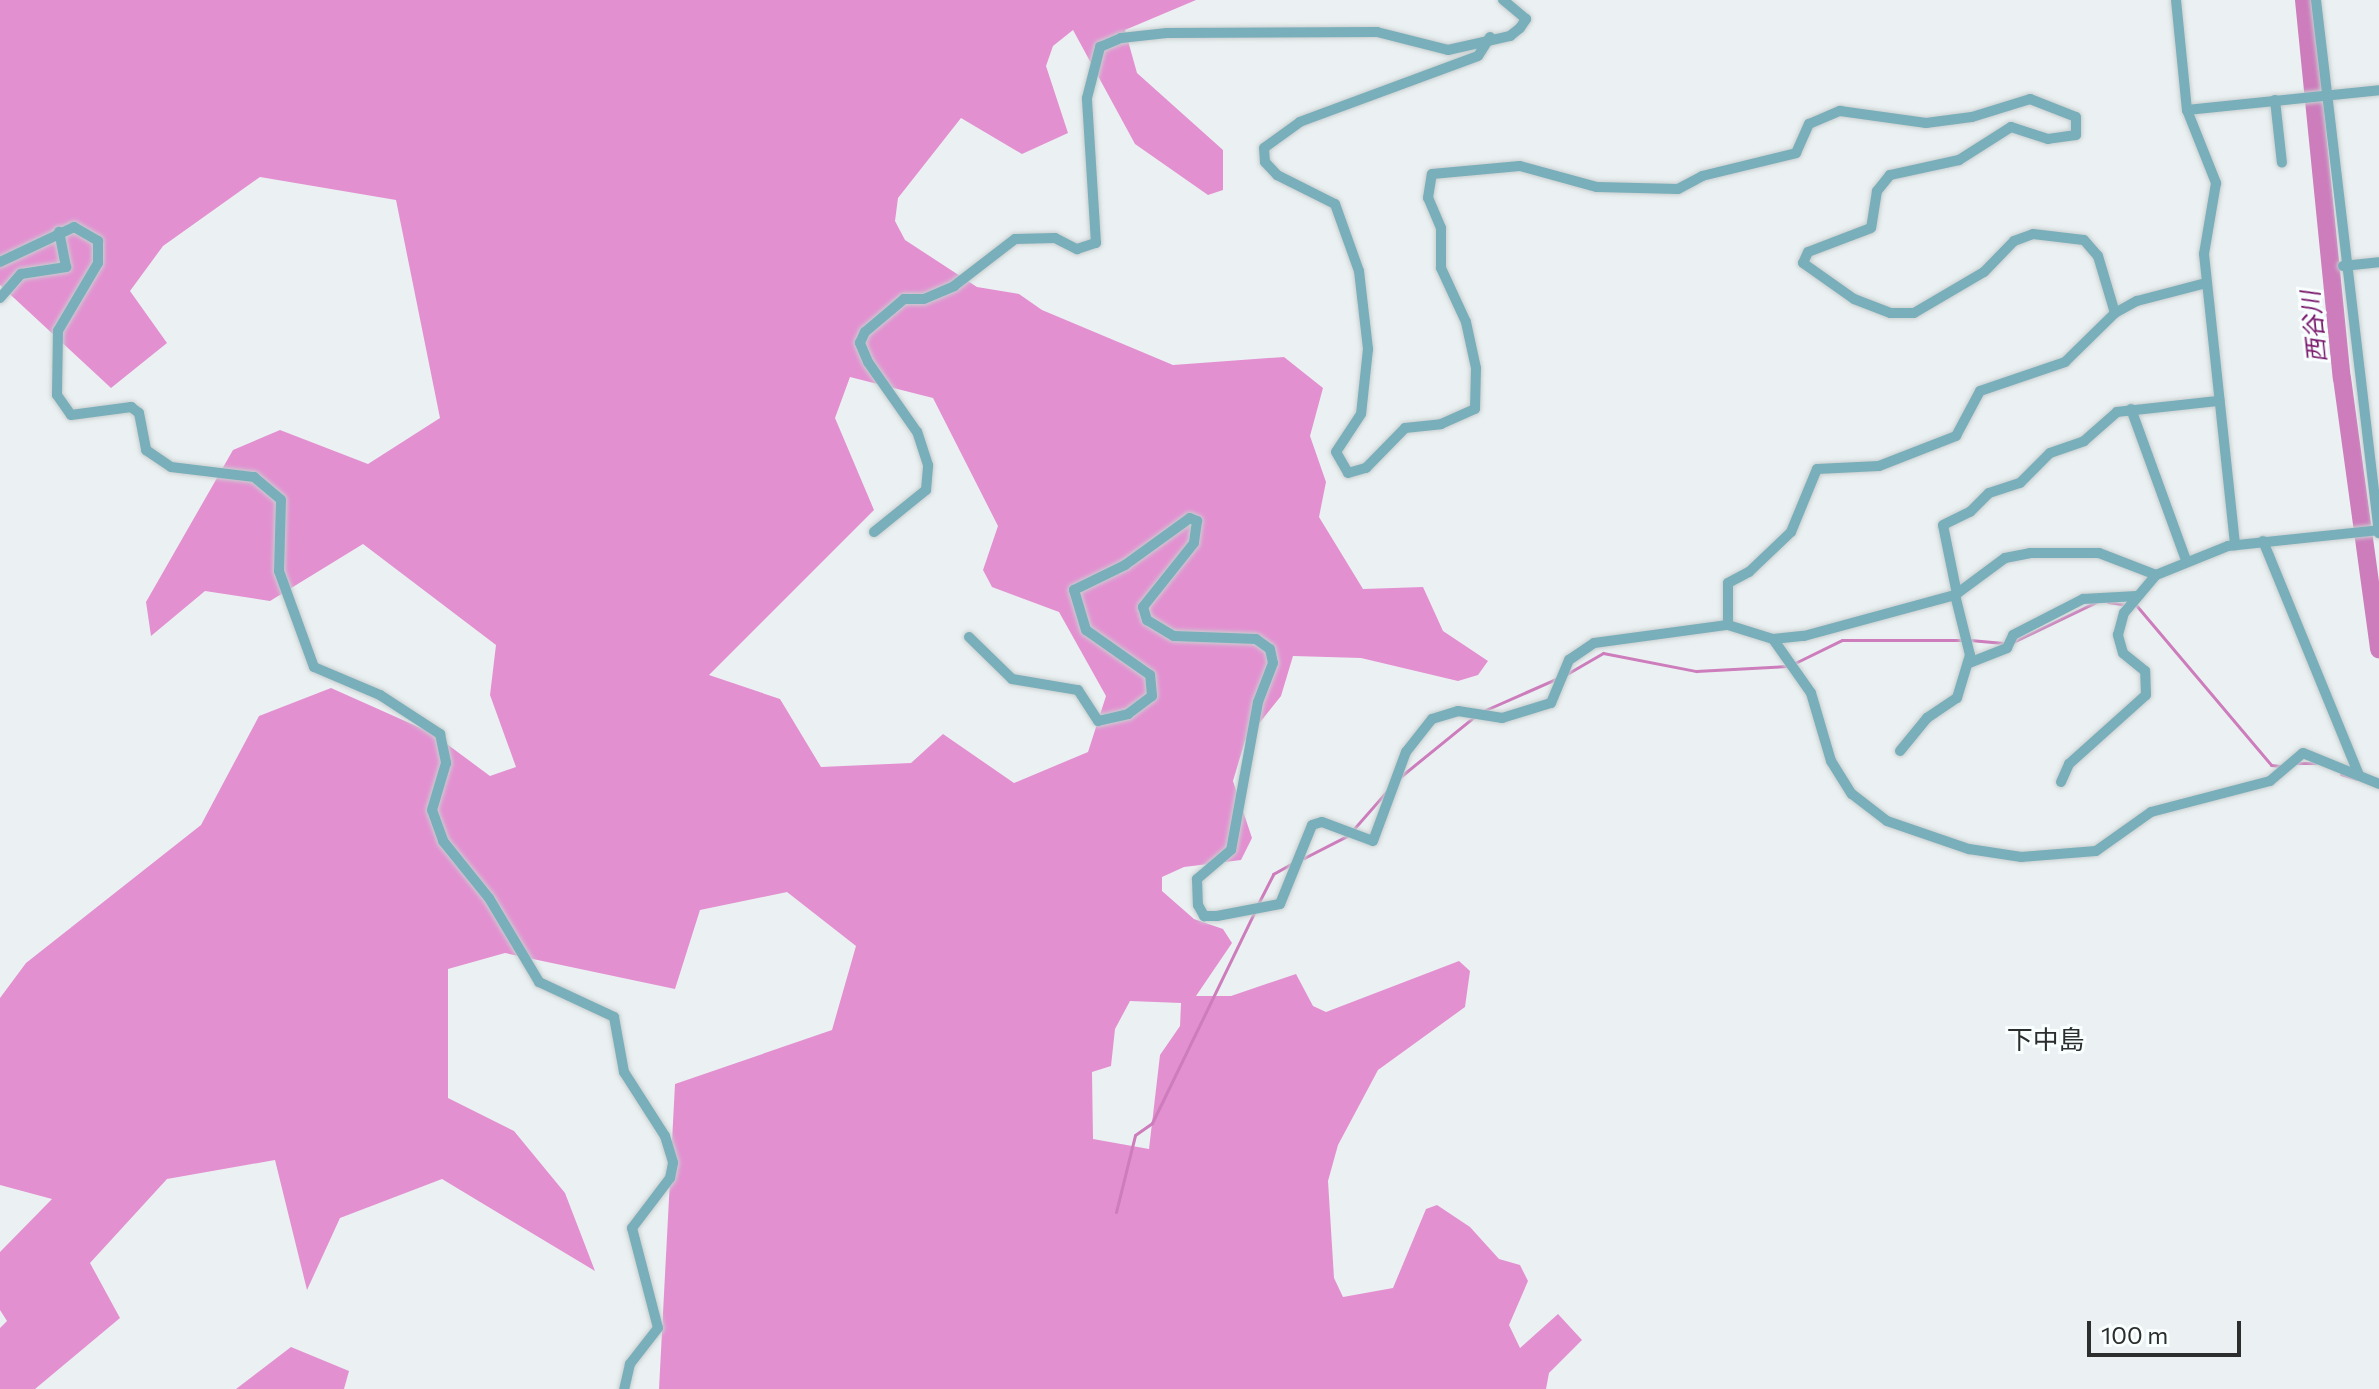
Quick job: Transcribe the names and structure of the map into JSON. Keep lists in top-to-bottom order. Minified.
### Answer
{"districts":["下中島"],"water":["西谷川"],"scale_bar":"100 m"}
